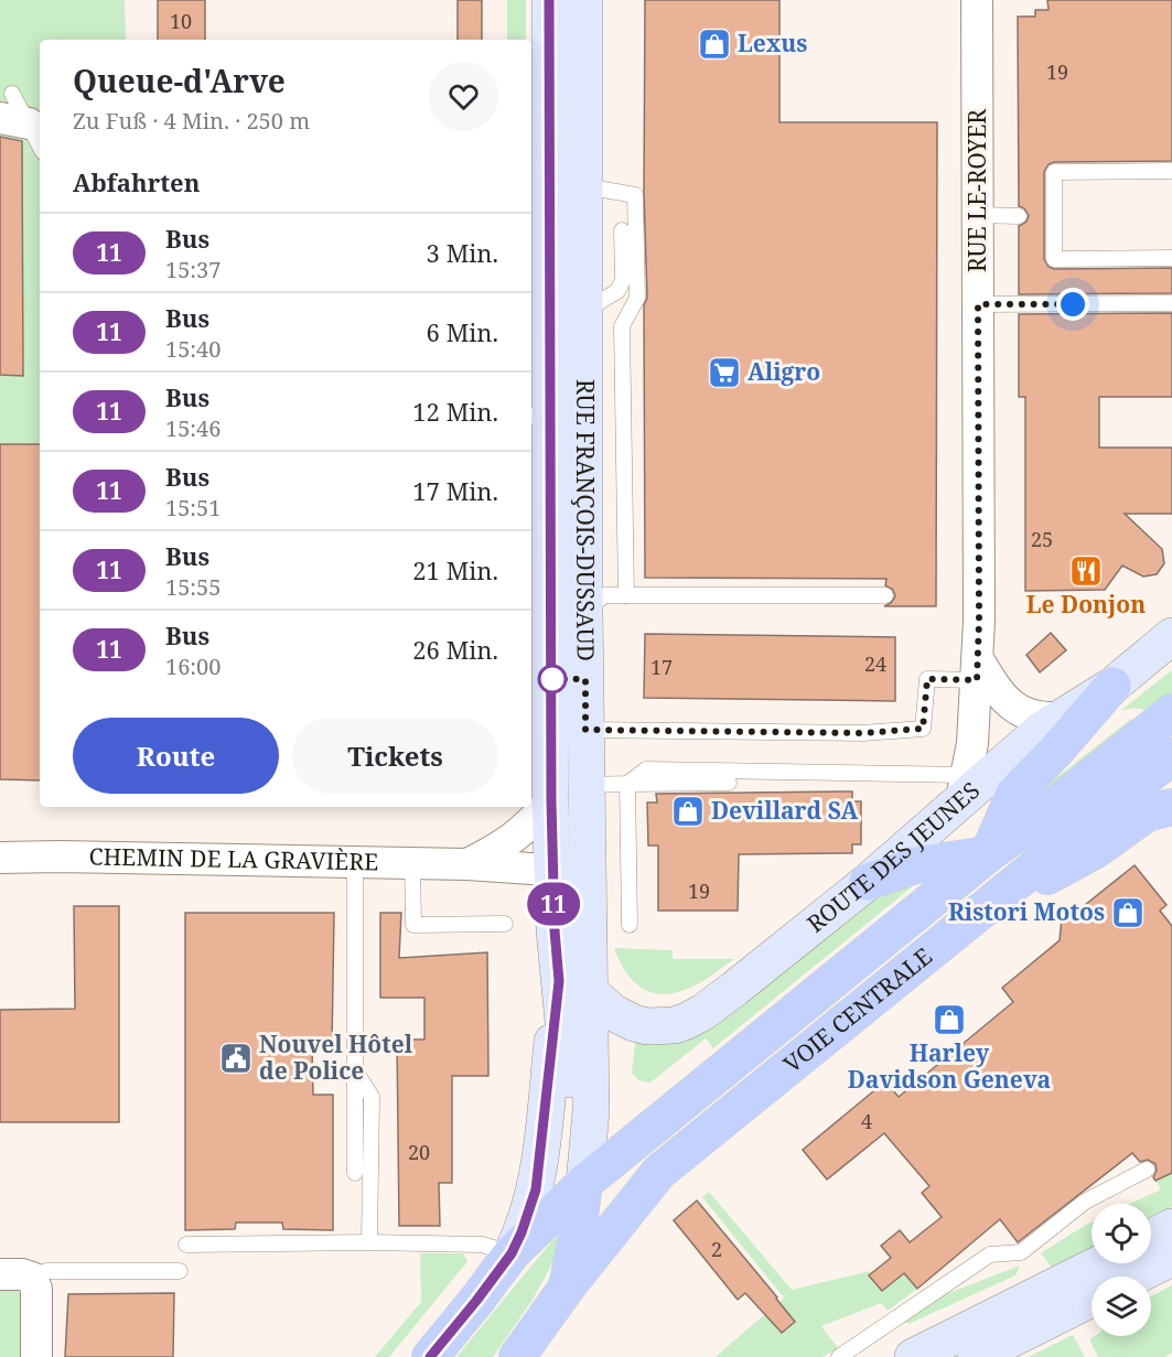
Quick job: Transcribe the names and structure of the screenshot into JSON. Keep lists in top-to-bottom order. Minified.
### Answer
{"streets":{"main road":["RUE FRANÇOIS-DUSSAUD","ROUTE DES JEUNES","VOIE CENTRALE"],"street":["RUE LE-ROYER","CHEMIN DE LA GRAVIÈRE"]},"crossings":[["RUE LE-ROYER","ROUTE DES JEUNES"],["RUE FRANÇOIS-DUSSAUD","ROUTE DES JEUNES"],["RUE FRANÇOIS-DUSSAUD","CHEMIN DE LA GRAVIÈRE"],["RUE FRANÇOIS-DUSSAUD","VOIE CENTRALE"]],"places":{"shop":["Lexus","Devillard SA","Ristori Motos","Harley Davidson Geneva"],"supermarket":["Aligro"],"restaurant":["Le Donjon"],"public building":["Nouvel Hôtel de Police"]},"lines":["bus line 11"],"house_numbers":["10","19","25","24","17","19","4","20","2"],"page":{"on_map":"11","heading":[["Queue-d'Arve","Zu Fuß · 4 Min. · 250 m"],"Abfahrten"],"list":[{"mark":"11","name":"Bus","note":"15:37","value":"3 Min."},{"mark":"11","name":"Bus","note":"15:40","value":"6 Min."},{"mark":"11","name":"Bus","note":"15:46","value":"12 Min."},{"mark":"11","name":"Bus","note":"15:51","value":"17 Min."},{"mark":"11","name":"Bus","note":"15:55","value":"21 Min."},{"mark":"11","name":"Bus","note":"16:00","value":"26 Min."}],"buttons":["Route","Tickets"]}}
